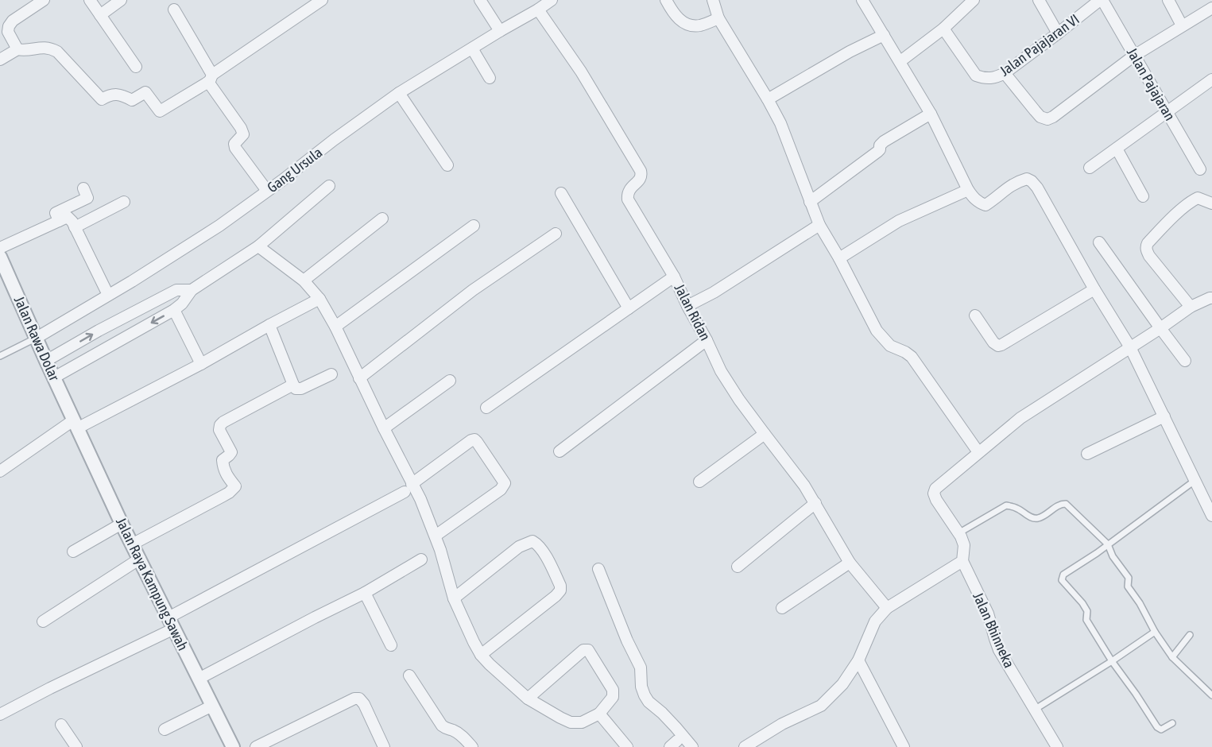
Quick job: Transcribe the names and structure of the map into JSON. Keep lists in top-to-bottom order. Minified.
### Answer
{"streets":{"street":["Jalan Pajajaran VI","Jalan Pajajaran","Gang Ursula","Jalan Ridan","Jalan Rawa Dolar","Jalan Raya Kampung Sawah","Jalan Bhinneka"]},"crossings":[["Jalan Pajajaran VI","Jalan Pajajaran"],["Gang Ursula","Jalan Ridan"],["Gang Ursula","Jalan Rawa Dolar"],["Jalan Rawa Dolar","Jalan Raya Kampung Sawah"]]}
